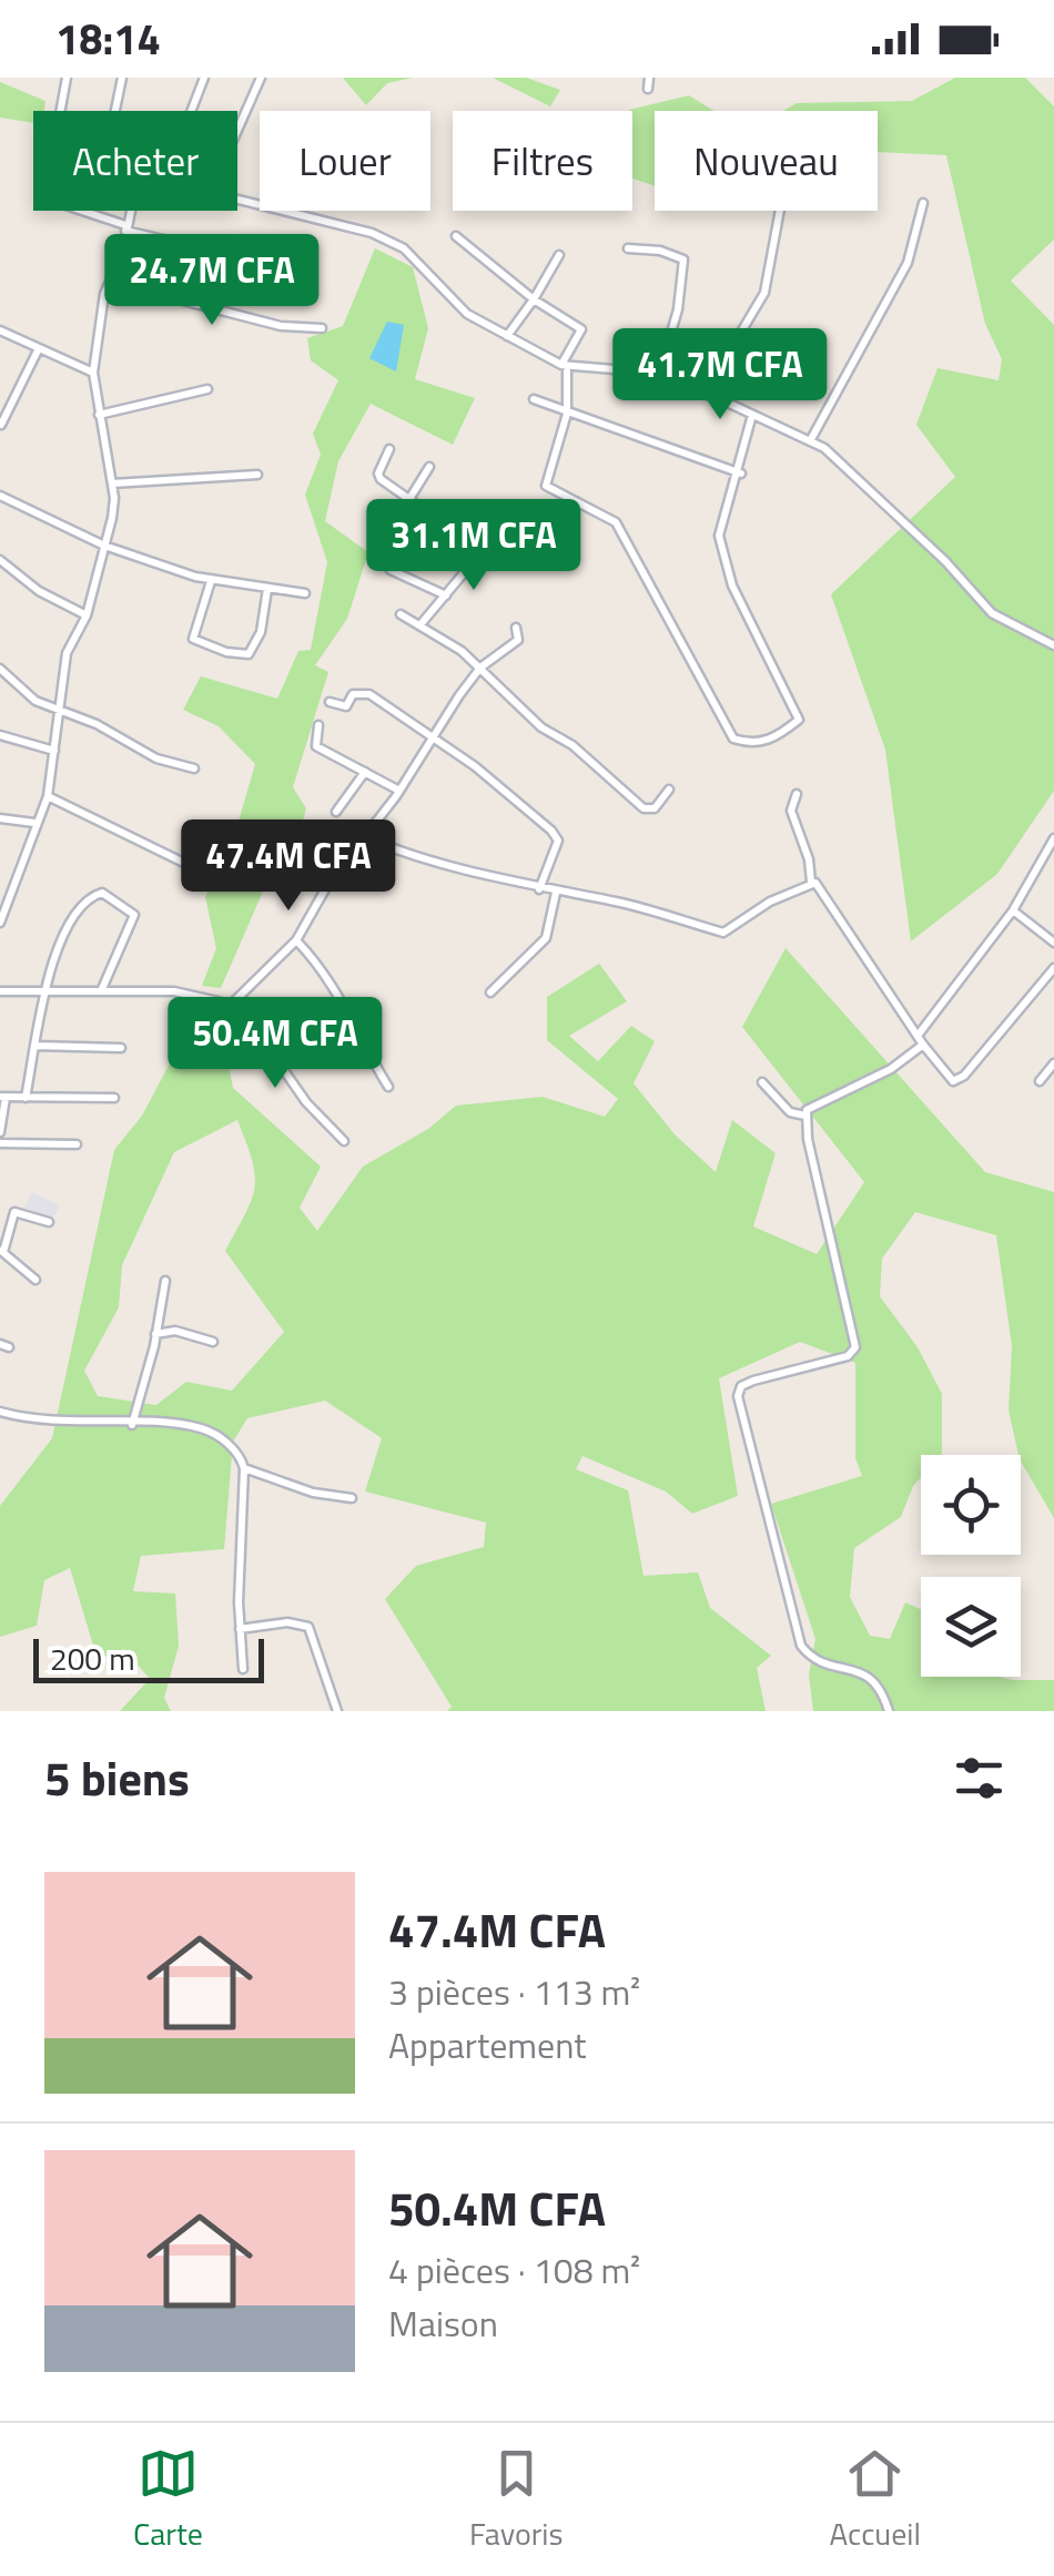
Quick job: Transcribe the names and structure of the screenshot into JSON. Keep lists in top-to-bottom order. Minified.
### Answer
{"scale_bar":"200 m","page":{"status":"18:14","chip":["Acheter","Louer","Filtres","Nouveau"],"price":["24.7M CFA","41.7M CFA","31.1M CFA","47.4M CFA","50.4M CFA"],"scale":"200 m","heading":"5 biens","list":[{"name":"47.4M CFA","note":"3 pièces · 113 m² · Appartement"},{"name":"50.4M CFA","note":"4 pièces · 108 m² · Maison"}],"tabs":["Carte","Favoris","Accueil"]}}
